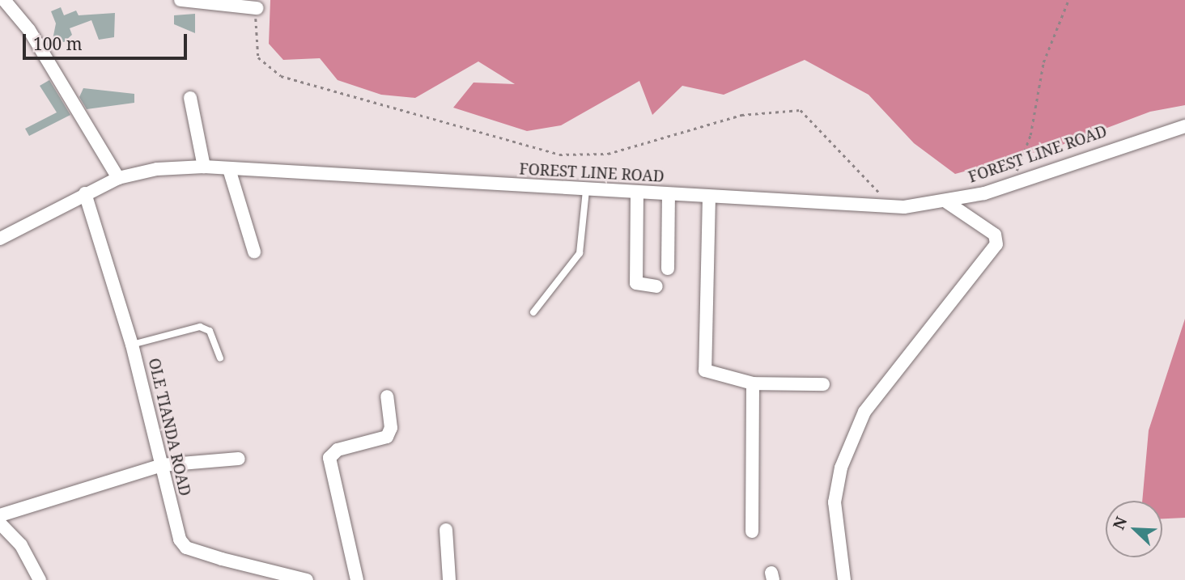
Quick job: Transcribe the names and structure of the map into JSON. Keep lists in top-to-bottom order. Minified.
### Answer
{"streets":{"street":["FOREST LINE ROAD","OLE TIANDA ROAD"]},"crossings":[["FOREST LINE ROAD","OLE TIANDA ROAD"]],"scale_bar":"100 m","north":"top left"}
